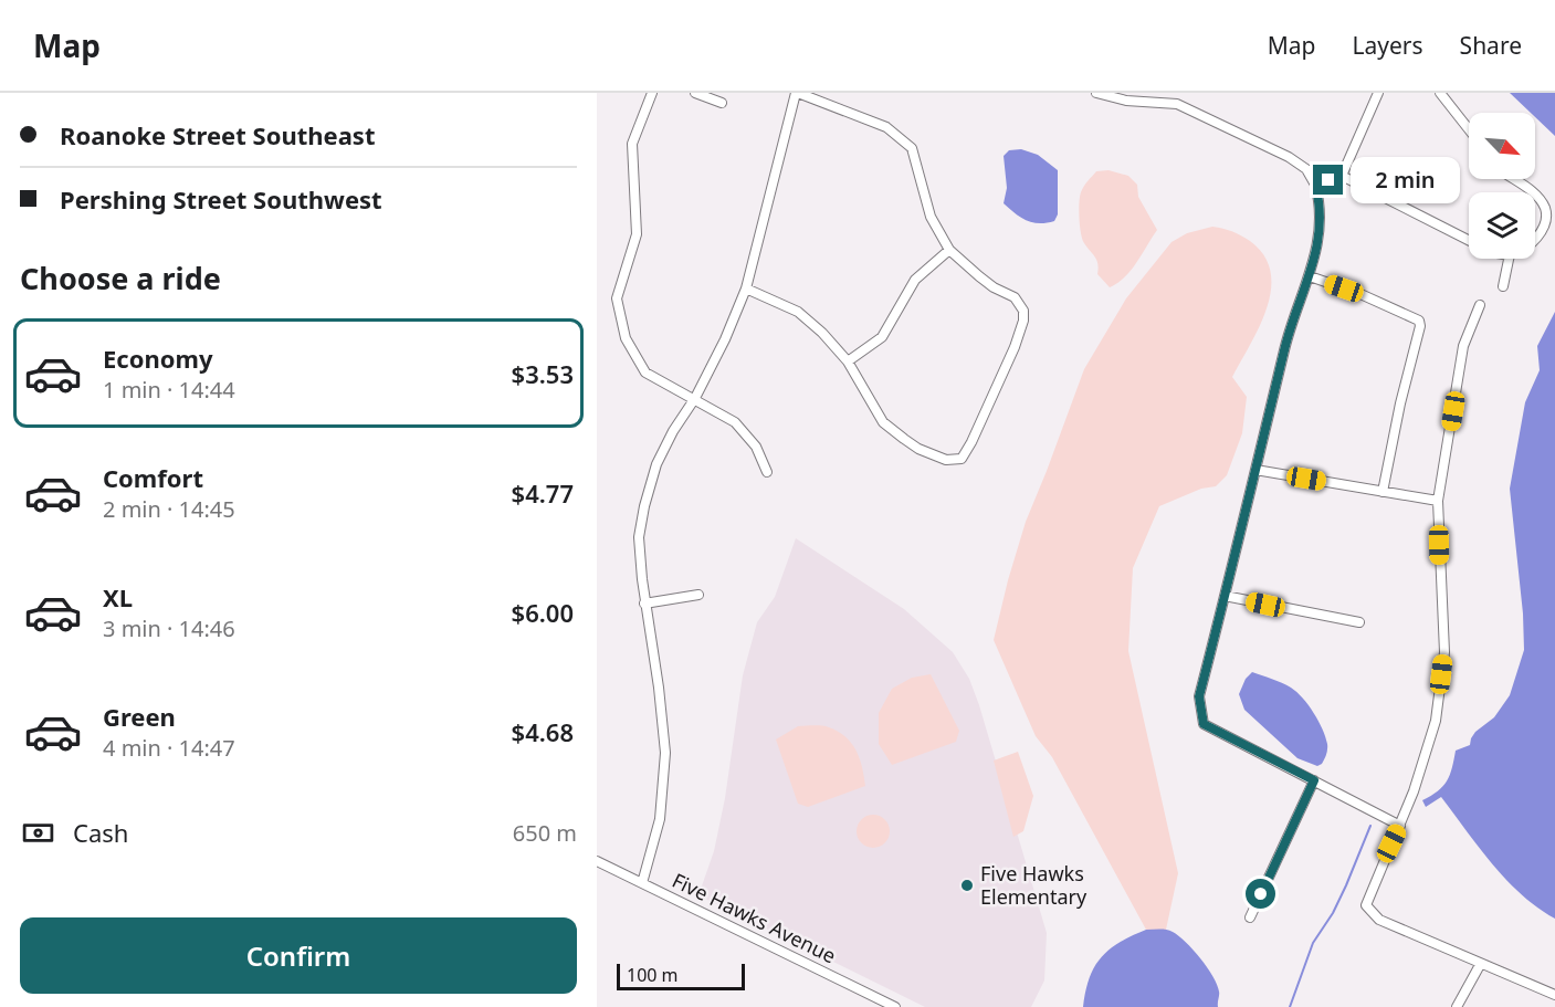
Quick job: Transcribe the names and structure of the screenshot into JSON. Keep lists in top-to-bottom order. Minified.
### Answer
{"streets":{"street":["Five Hawks Avenue"]},"places":["Five Hawks Elementary"],"scale_bar":"100 m","north":"bottom right","page":{"header":"Map","nav":["Map","Layers","Share"],"banner":["Roanoke Street Southeast","Pershing Street Southwest"],"bubble":"2 min","heading":"Choose a ride","list":[{"name":"Economy","note":"1 min · 14:44","value":"$3.53"},{"name":"Comfort","note":"2 min · 14:45","value":"$4.77"},{"name":"XL","note":"3 min · 14:46","value":"$6.00"},{"name":"Green","note":"4 min · 14:47","value":"$4.68"}],"pay":["Cash","650 m"],"buttons":"Confirm","scale":"100 m"}}
